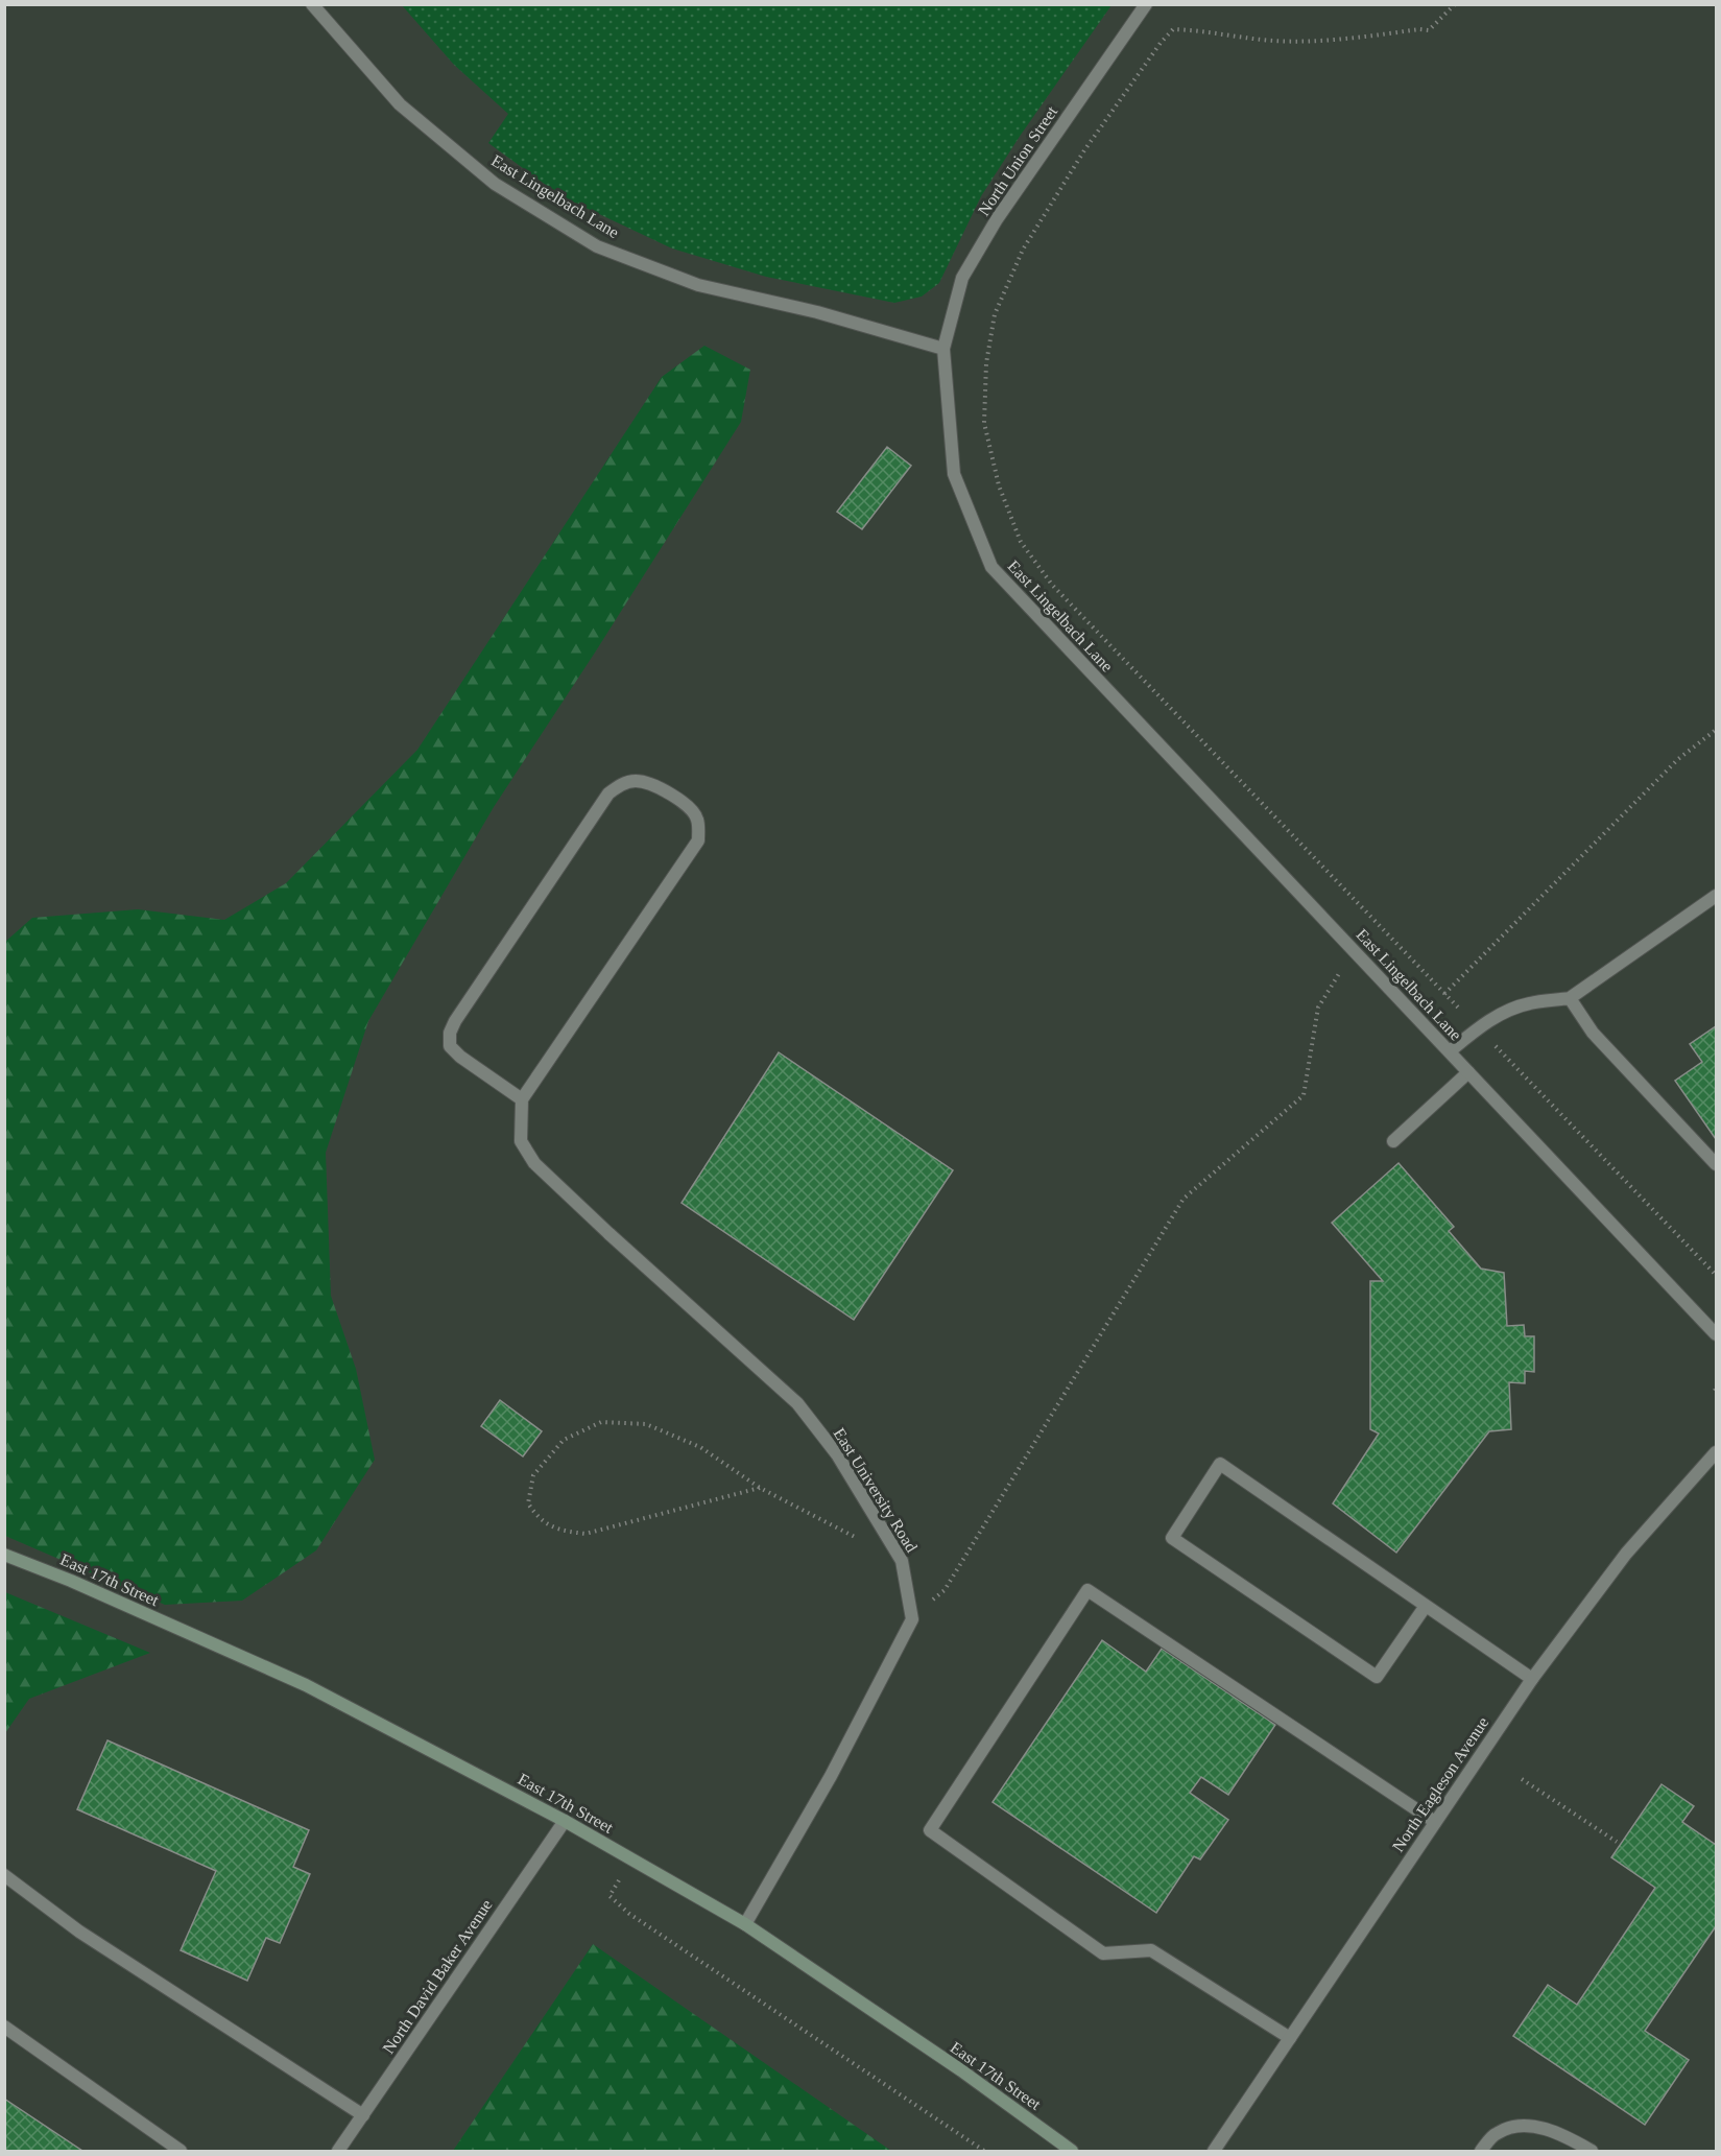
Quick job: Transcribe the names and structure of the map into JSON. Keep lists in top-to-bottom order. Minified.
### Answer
{"streets":{"main road":["East 17th Street"],"street":["North Union Street","East Lingelbach Lane","East University Road","North Eagleson Avenue","North David Baker Avenue"]},"crossings":[["North Union Street","East Lingelbach Lane"],["East 17th Street","North David Baker Avenue"]]}
